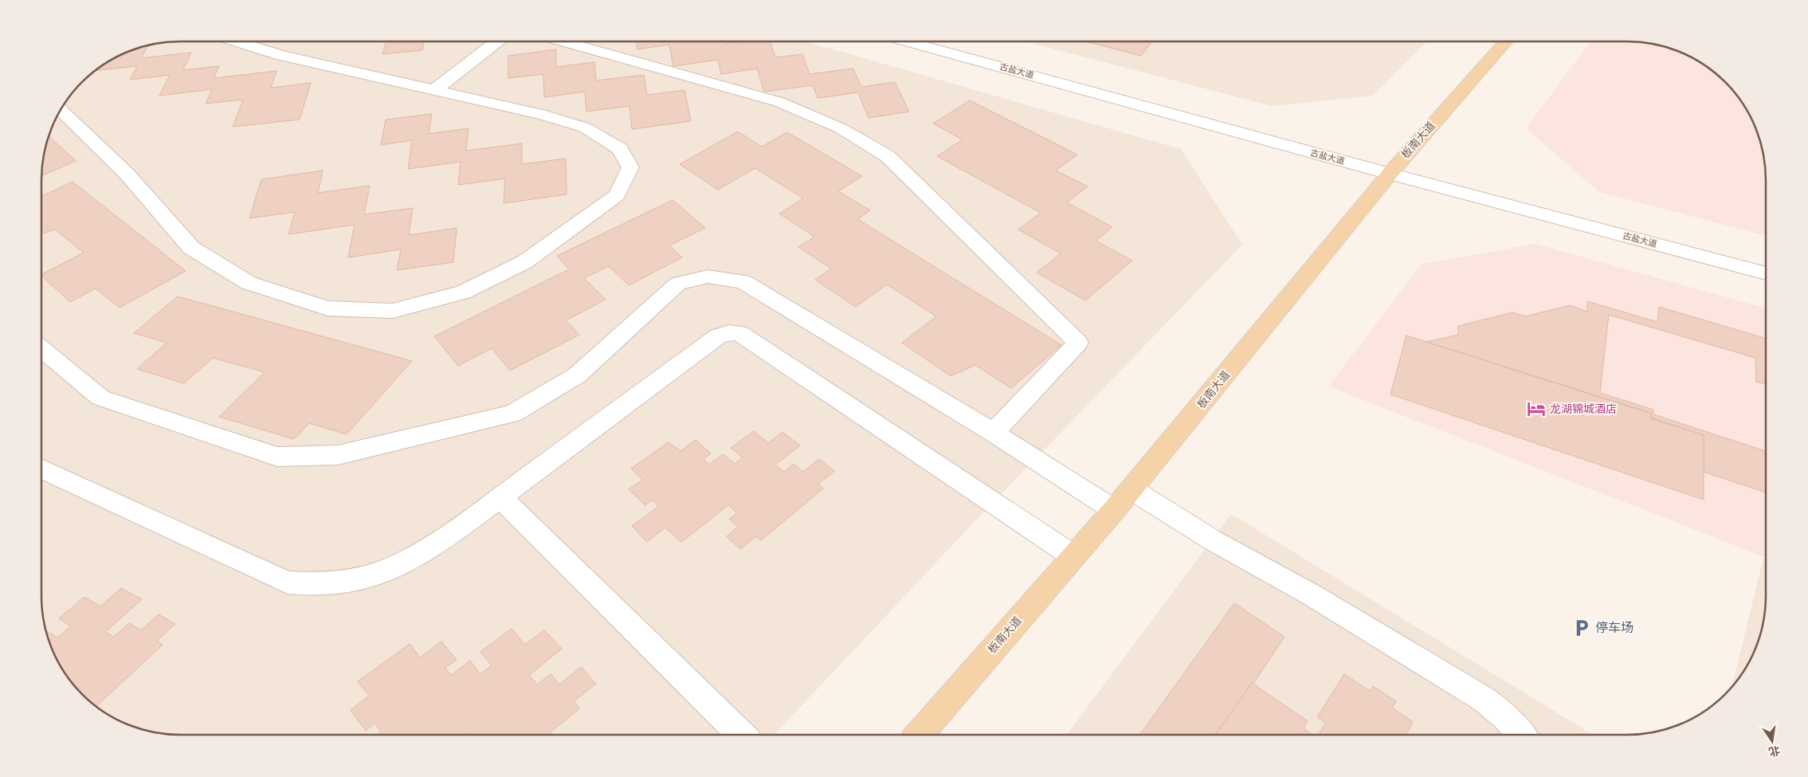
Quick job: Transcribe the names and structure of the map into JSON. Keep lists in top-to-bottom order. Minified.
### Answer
{"streets":{"main road":["板南大道"],"street":["古盐大道"]},"crossings":[["古盐大道","板南大道"]],"places":{"hotel":["龙湖锦城酒店"],"parking":["停车场"]},"north":"bottom"}
